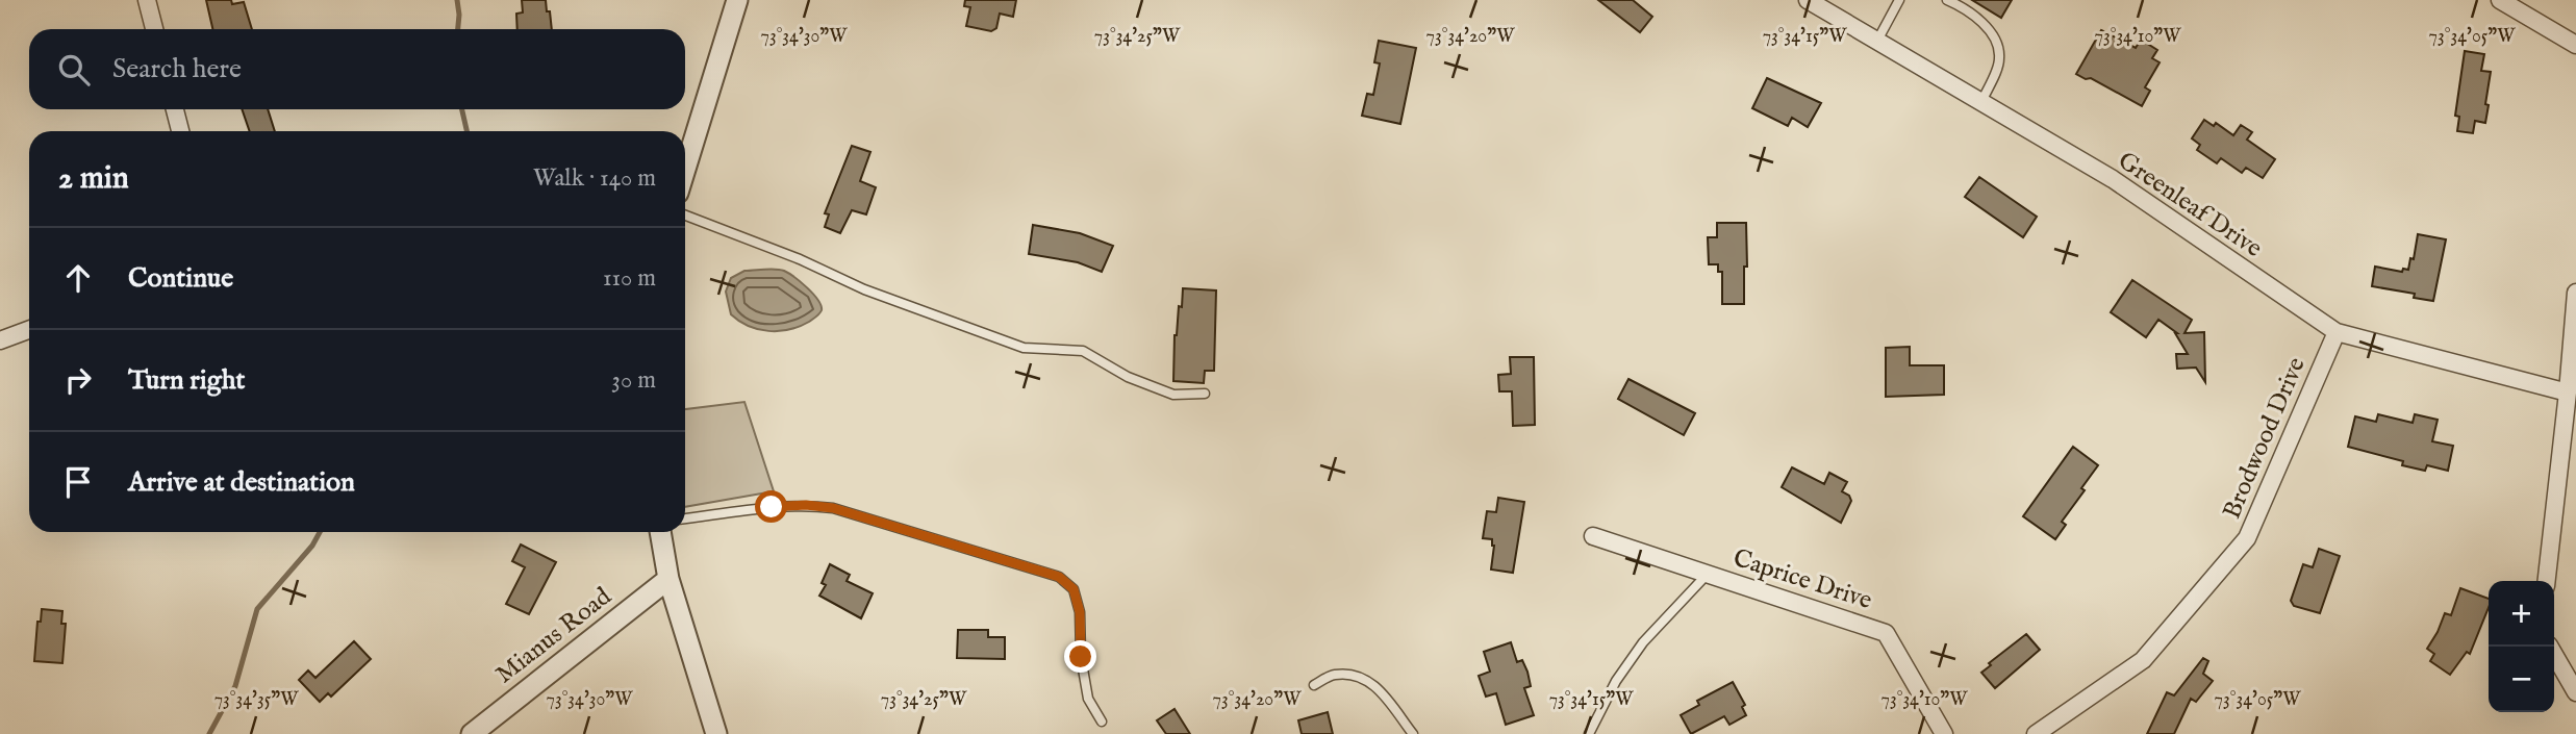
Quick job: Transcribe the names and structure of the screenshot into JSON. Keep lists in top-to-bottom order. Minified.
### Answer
{"streets":{"street":["Greenleaf Drive","Brodwood Drive","Caprice Drive","Mianus Road"]},"crossings":[["Greenleaf Drive","Brodwood Drive"]],"page":{"search":"Search here","heading":["2 min","Walk · 140 m"],"list":[["Continue","110 m"],["Turn right","30 m"],"Arrive at destination"],"map_buttons":["+","−"]},"coordinates":["73°34'30\"W","73°34'25\"W","73°34'20\"W","73°34'15\"W","73°34'10\"W","73°34'05\"W","73°34'35\"W"]}
